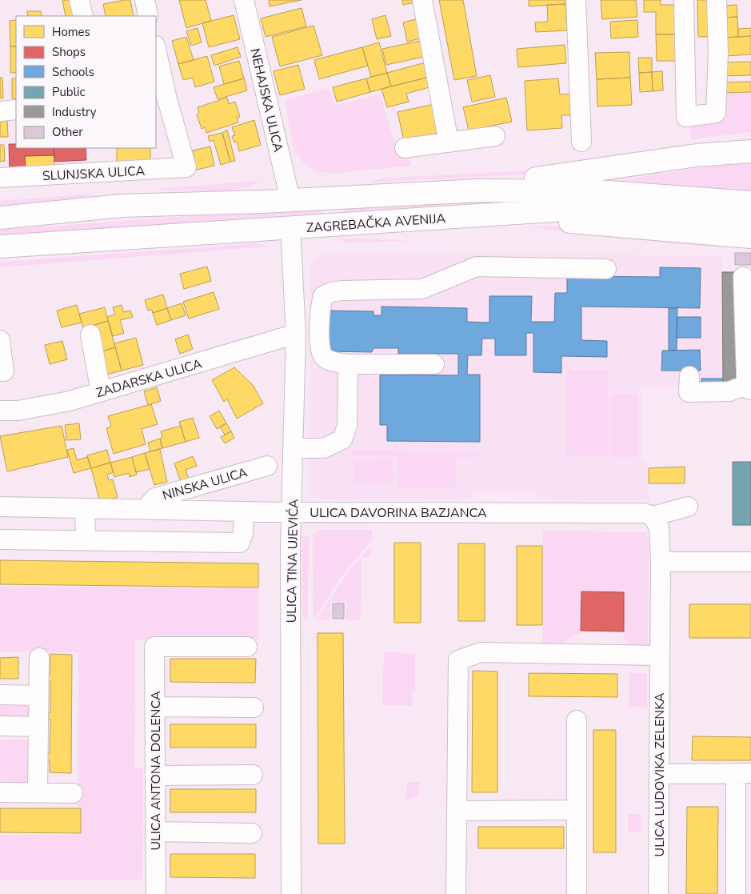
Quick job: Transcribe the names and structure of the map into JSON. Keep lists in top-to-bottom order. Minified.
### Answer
{"streets":{"main road":["ZAGREBAČKA AVENIJA"],"street":["NEHAJSKA ULICA","SLUNJSKA ULICA","ZADARSKA ULICA","NINSKA ULICA","ULICA DAVORINA BAZJANCA","ULICA TINA UJEVIĆA","ULICA ANTONA DOLENCA","ULICA LUDOVIKA ZELENKA"]},"crossings":[["NEHAJSKA ULICA","ZAGREBAČKA AVENIJA"],["ZAGREBAČKA AVENIJA","ULICA TINA UJEVIĆA"],["ZADARSKA ULICA","ULICA TINA UJEVIĆA"],["NINSKA ULICA","ULICA DAVORINA BAZJANCA"],["ULICA DAVORINA BAZJANCA","ULICA TINA UJEVIĆA"],["ULICA DAVORINA BAZJANCA","ULICA LUDOVIKA ZELENKA"]],"legend":["Homes","Shops","Schools","Public","Industry","Other"]}
